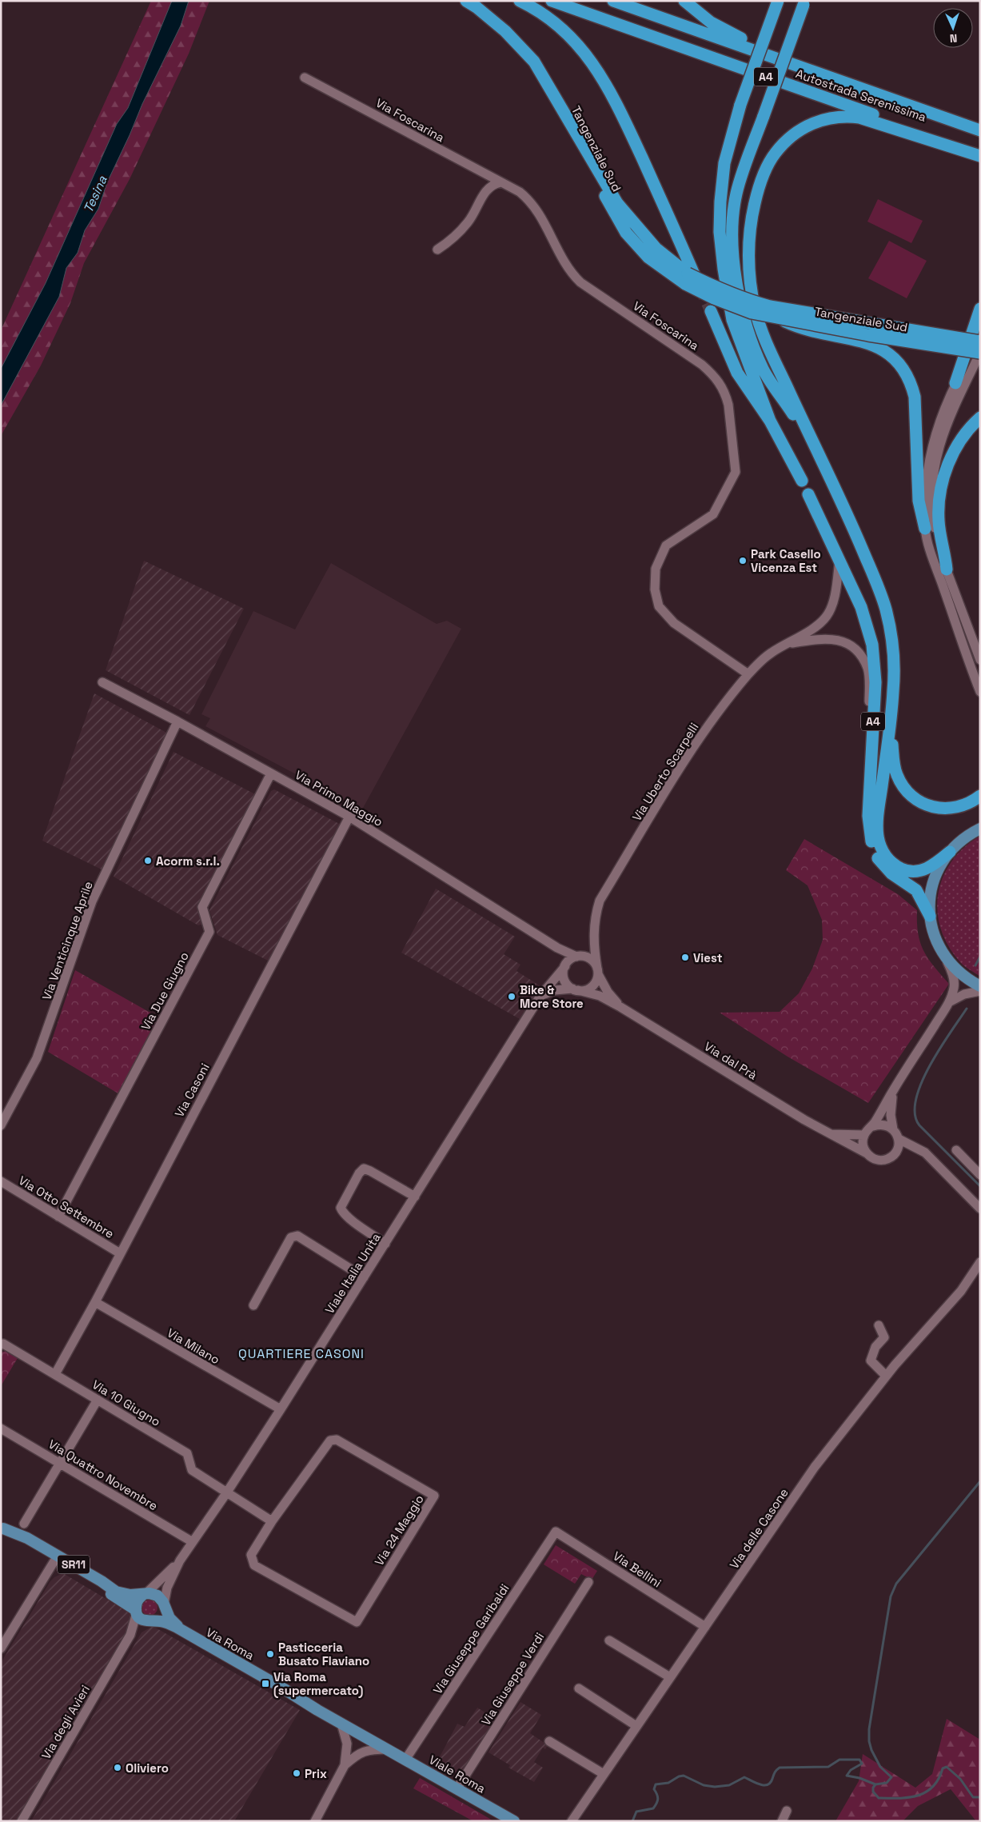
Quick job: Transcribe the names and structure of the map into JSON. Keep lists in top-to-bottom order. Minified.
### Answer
{"streets":{"highway":["A4","Autostrada Serenissima","Tangenziale Sud"],"main road":["SR11","Via Roma","Viale Roma"],"street":["Via Foscarina","Via Uberto Scarpelli","Via Primo Maggio","Via Venticinque Aprile","Via Due Giugno","Via dal Prà","Via Casoni","Via Otto Settembre","Viale Italia Unita","Via Milano","Via 10 Giugno","Via Quattro Novembre","Via delle Casone","Via 24 Maggio","Via Bellini","Via Giuseppe Garibaldi","Via Giuseppe Verdi","Via degli Avieri"]},"crossings":[["A4","Via Uberto Scarpelli"],["Via Foscarina","Via Uberto Scarpelli"],["Via Uberto Scarpelli","Via Primo Maggio"],["Via Uberto Scarpelli","Via dal Prà"],["Via Uberto Scarpelli","Viale Italia Unita"],["Via Primo Maggio","Via Venticinque Aprile"],["Via Primo Maggio","Via Due Giugno"],["Via Primo Maggio","Via dal Prà"],["Via Primo Maggio","Via Casoni"],["Via Primo Maggio","Viale Italia Unita"],["Via Due Giugno","Via Otto Settembre"],["Via dal Prà","Viale Italia Unita"],["Via Casoni","Via Otto Settembre"],["Via Casoni","Via Milano"],["Via Casoni","Via 10 Giugno"],["Viale Italia Unita","Via Milano"],["Viale Italia Unita","Via 10 Giugno"],["Viale Italia Unita","Via Quattro Novembre"],["Viale Italia Unita","Via Roma"],["Viale Italia Unita","Via degli Avieri"],["Via delle Casone","Via Bellini"],["Via Bellini","Via Giuseppe Garibaldi"],["Via Giuseppe Garibaldi","Viale Roma"],["Via Roma","Via degli Avieri"],["Via Roma","Viale Roma"],["Via Giuseppe Verdi","Viale Roma"]],"districts":["QUARTIERE CASONI"],"water":["Tesina"],"places":{"other":["Park Casello Vicenza Est","Acorm s.r.l.","Viest","Bike & More Store","Pasticceria Busato Flaviano","Oliviero","Prix"],"transit":["Via Roma (supermercato)"]},"north":"bottom"}
